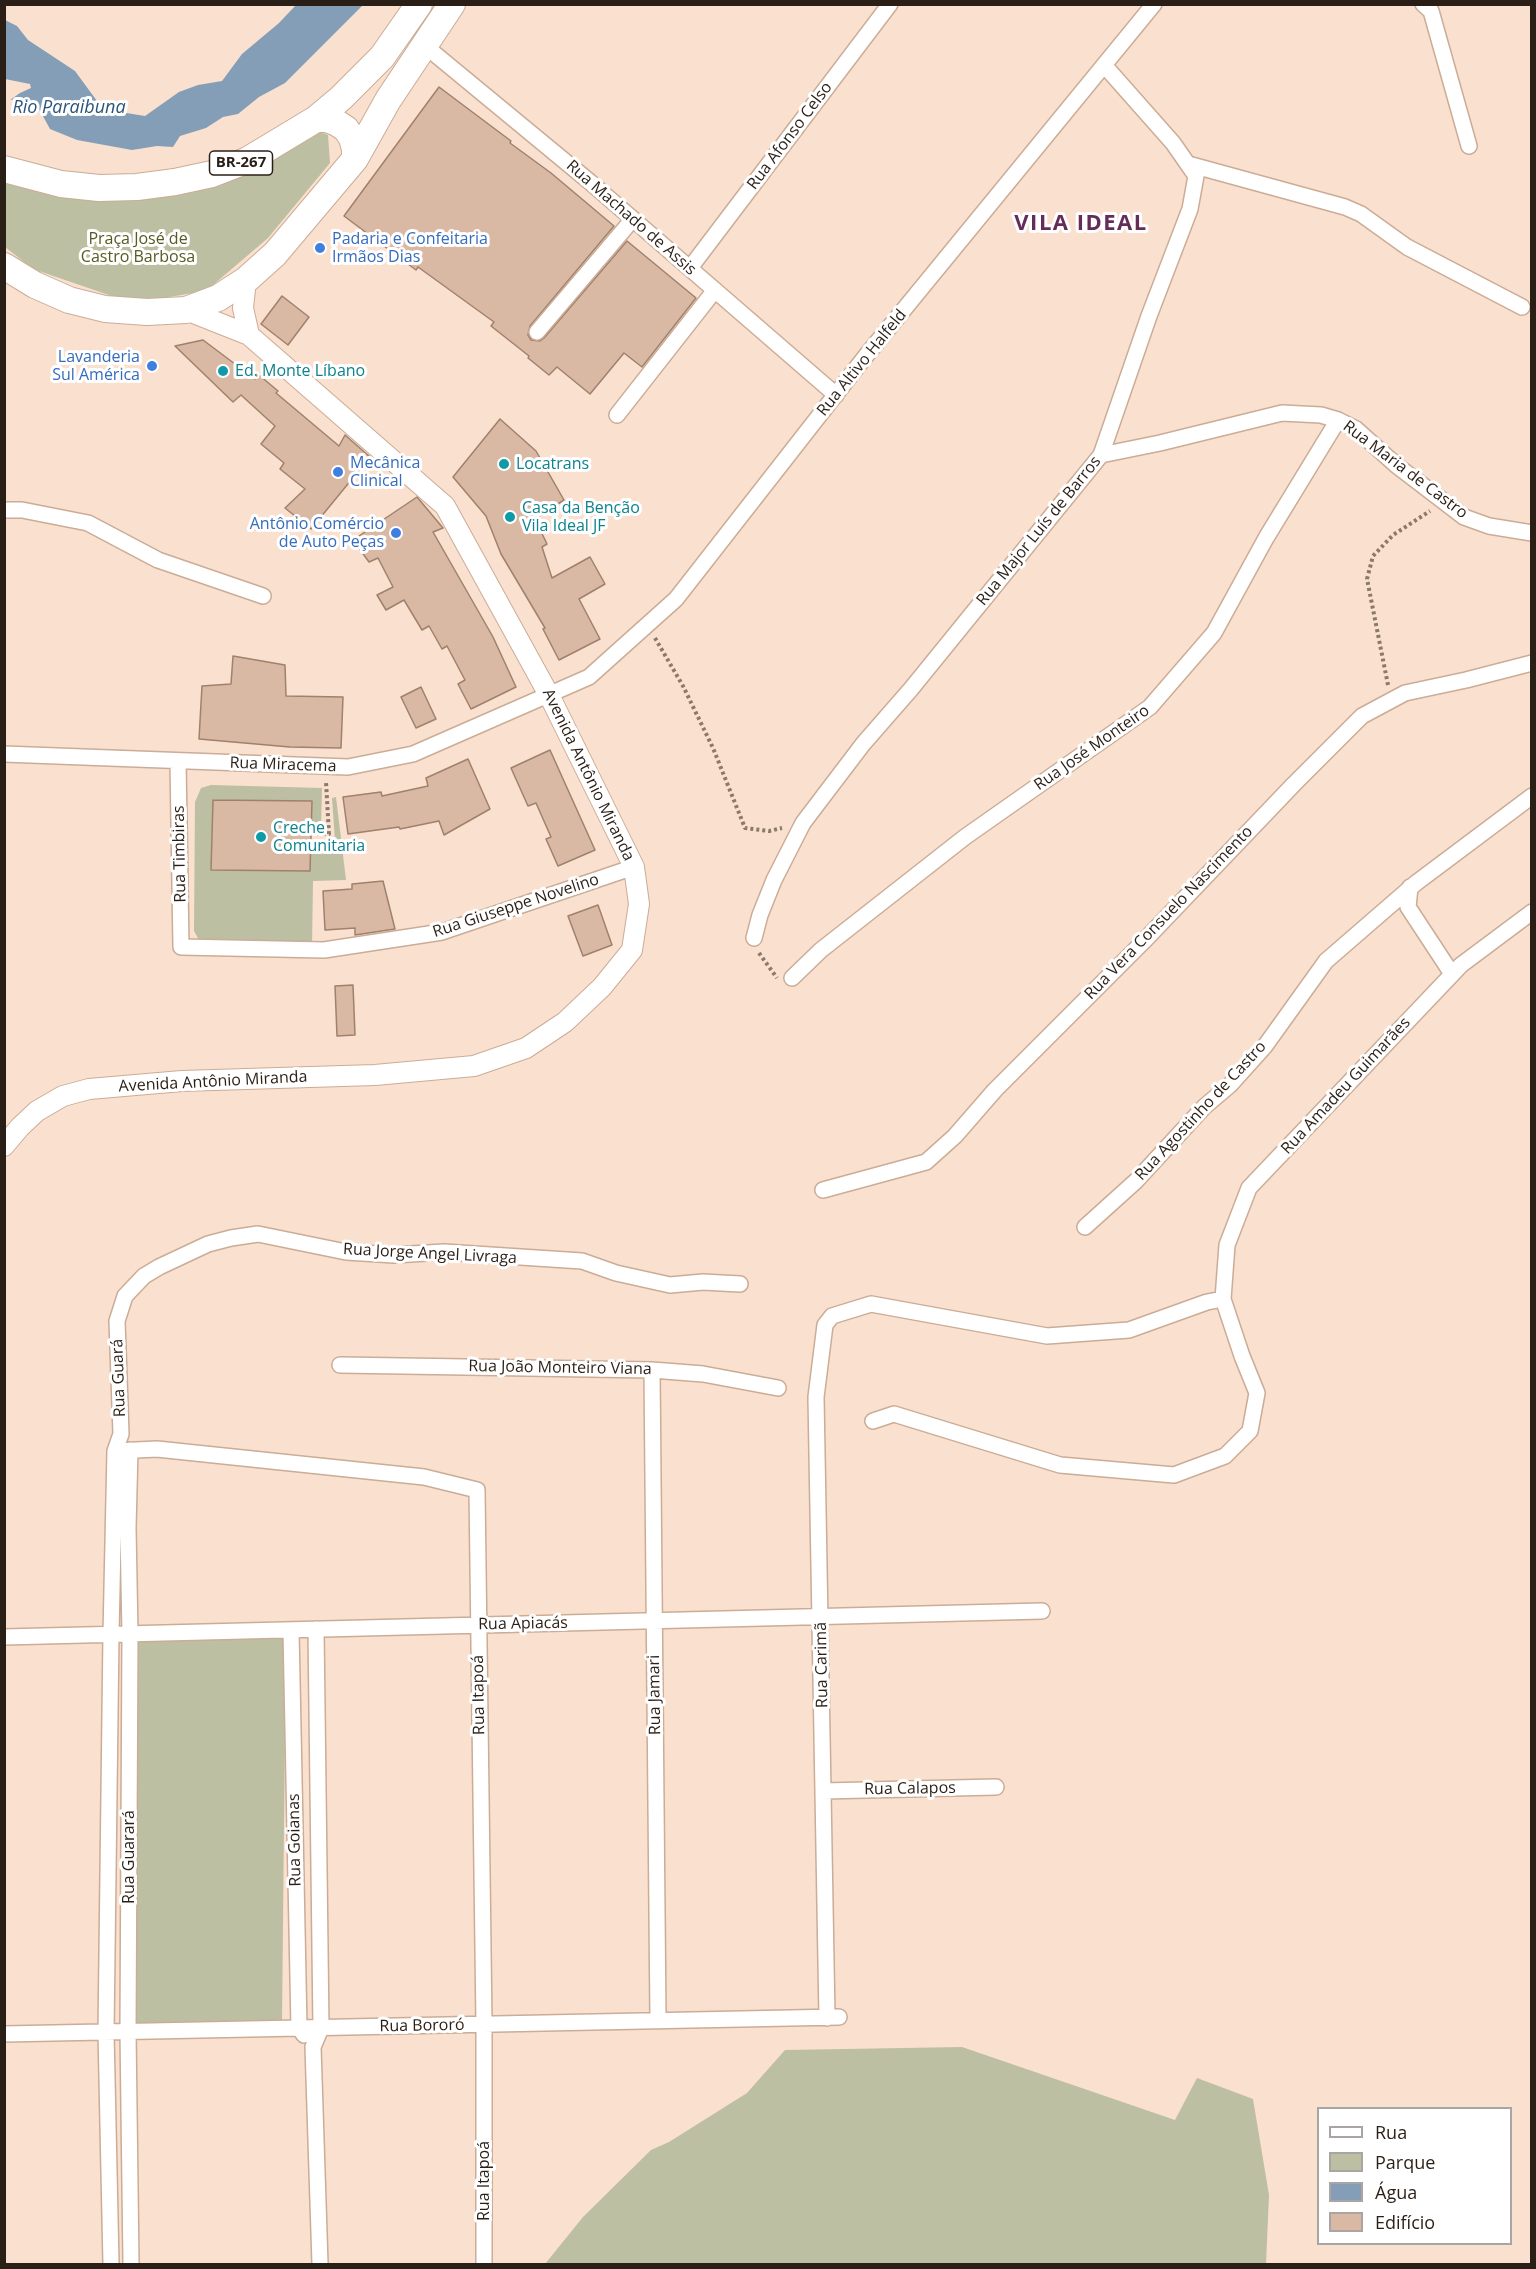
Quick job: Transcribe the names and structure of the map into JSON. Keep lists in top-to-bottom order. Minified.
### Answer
{"streets":{"highway":["BR-267"],"street":["Rua Afonso Celso","Rua Machado de Assis","Rua Altivo Halfeld","Rua Maria de Castro","Rua Major Luís de Barros","Rua José Monteiro","Rua Miracema","Avenida Antônio Miranda","Rua Timbiras","Rua Giuseppe Novelino","Rua Vera Consuelo Nascimento","Rua Amadeu Guimarães","Rua Agostinho de Castro","Rua Jorge Angel Livraga","Rua João Monteiro Viana","Rua Guará","Rua Apiacás","Rua Carimã","Rua Itapoá","Rua Jamari","Rua Calapos","Rua Goianas","Rua Guarará","Rua Bororó"]},"crossings":[["Rua Afonso Celso","Rua Machado de Assis"],["Rua Machado de Assis","Rua Altivo Halfeld"],["Rua Altivo Halfeld","Rua Major Luís de Barros"],["Rua Altivo Halfeld","Rua Miracema"],["Rua Altivo Halfeld","Avenida Antônio Miranda"],["Rua Maria de Castro","Rua Major Luís de Barros"],["Rua Maria de Castro","Rua José Monteiro"],["Rua Miracema","Avenida Antônio Miranda"],["Rua Miracema","Rua Timbiras"],["Avenida Antônio Miranda","Rua Giuseppe Novelino"],["Rua Timbiras","Rua Giuseppe Novelino"],["Rua Amadeu Guimarães","Rua Carimã"],["Rua Jorge Angel Livraga","Rua Guará"],["Rua João Monteiro Viana","Rua Jamari"],["Rua Guará","Rua Itapoá"],["Rua Guará","Rua Guarará"],["Rua Apiacás","Rua Carimã"],["Rua Apiacás","Rua Itapoá"],["Rua Apiacás","Rua Jamari"],["Rua Apiacás","Rua Goianas"],["Rua Apiacás","Rua Guarará"],["Rua Carimã","Rua Calapos"],["Rua Carimã","Rua Bororó"],["Rua Itapoá","Rua Guarará"],["Rua Itapoá","Rua Bororó"],["Rua Jamari","Rua Bororó"],["Rua Goianas","Rua Bororó"],["Rua Guarará","Rua Bororó"]],"districts":["VILA IDEAL"],"water":["Rio Paraibuna"],"parks":["Praça José de Castro Barbosa"],"places":["Padaria e Confeitaria Irmãos Dias","Lavanderia Sul América","Ed. Monte Líbano","Locatrans","Mecânica Clinical","Casa da Benção Vila Ideal JF","Antônio Comércio de Auto Peças","Creche Comunitaria"],"legend":["Rua","Parque","Água","Edifício"]}
